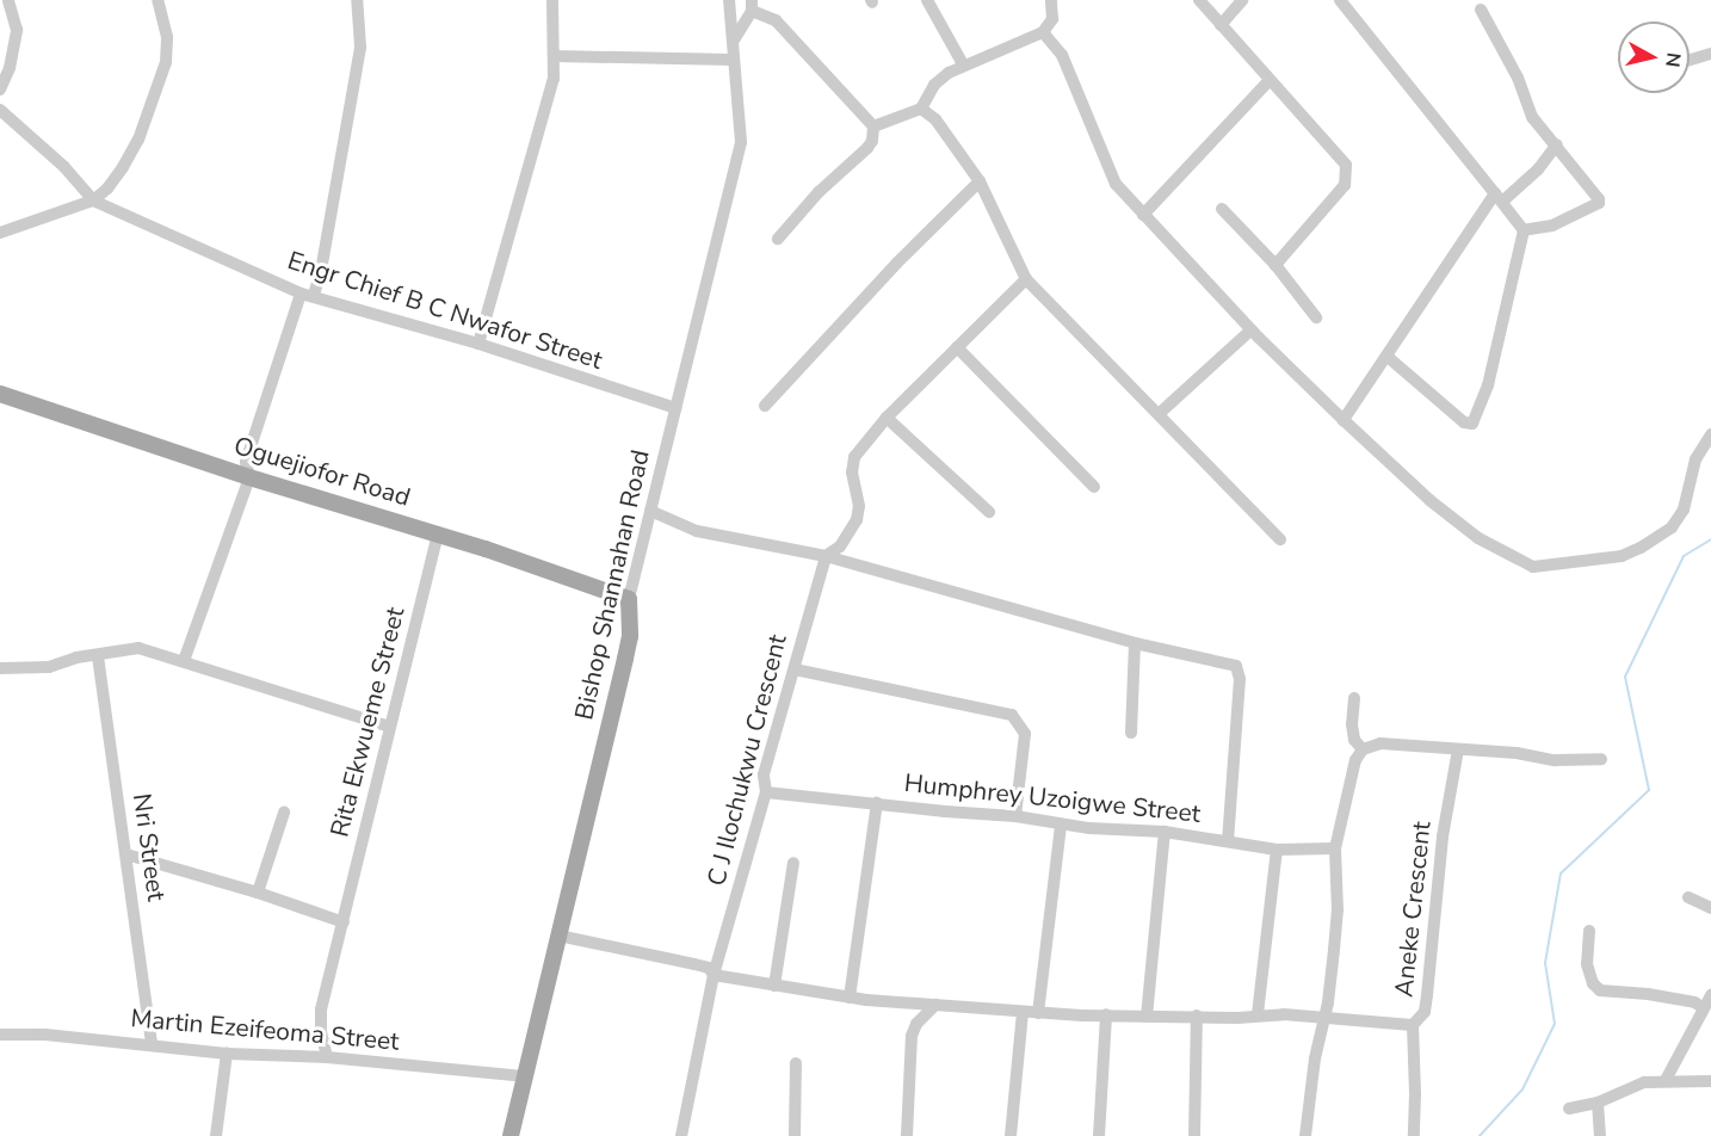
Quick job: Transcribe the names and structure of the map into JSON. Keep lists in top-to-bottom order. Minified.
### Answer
{"streets":{"main road":["Oguejiofor Road","Bishop Shannahan Road"],"street":["Engr Chief B C Nwafor Street","Rita Ekwueme Street","C J Ilochukwu Crescent","Humphrey Uzoigwe Street","Nri Street","Aneke Crescent","Martin Ezeifeoma Street"]},"crossings":[["Engr Chief B C Nwafor Street","Bishop Shannahan Road"],["Oguejiofor Road","Bishop Shannahan Road"],["Oguejiofor Road","Rita Ekwueme Street"],["Bishop Shannahan Road","Aneke Crescent"],["Bishop Shannahan Road","Martin Ezeifeoma Street"],["Rita Ekwueme Street","Martin Ezeifeoma Street"],["C J Ilochukwu Crescent","Humphrey Uzoigwe Street"],["C J Ilochukwu Crescent","Aneke Crescent"],["Nri Street","Martin Ezeifeoma Street"]],"north":"right"}
